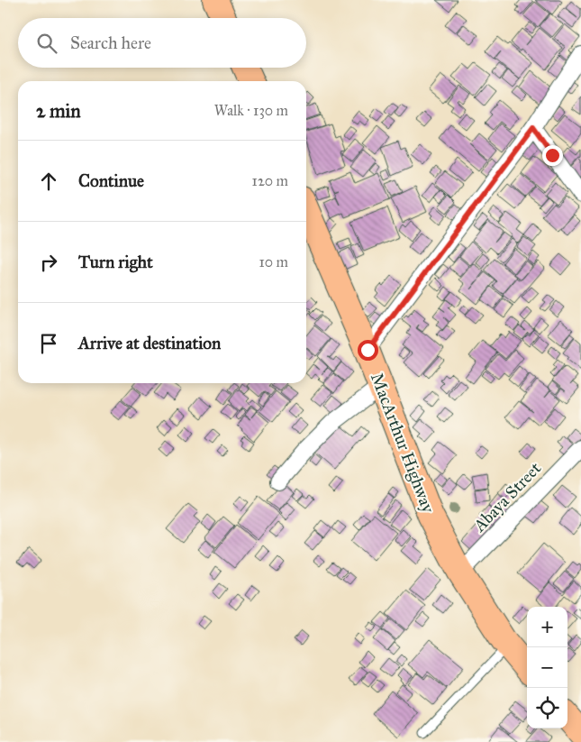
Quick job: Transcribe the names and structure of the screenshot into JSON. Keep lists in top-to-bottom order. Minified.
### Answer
{"streets":{"highway":["MacArthur Highway"],"street":["Abaya Street"]},"crossings":[["MacArthur Highway","Abaya Street"]],"page":{"search":"Search here","heading":["2 min","Walk · 130 m"],"list":[["Continue","120 m"],["Turn right","10 m"],"Arrive at destination"],"map_buttons":["+","−"]}}
